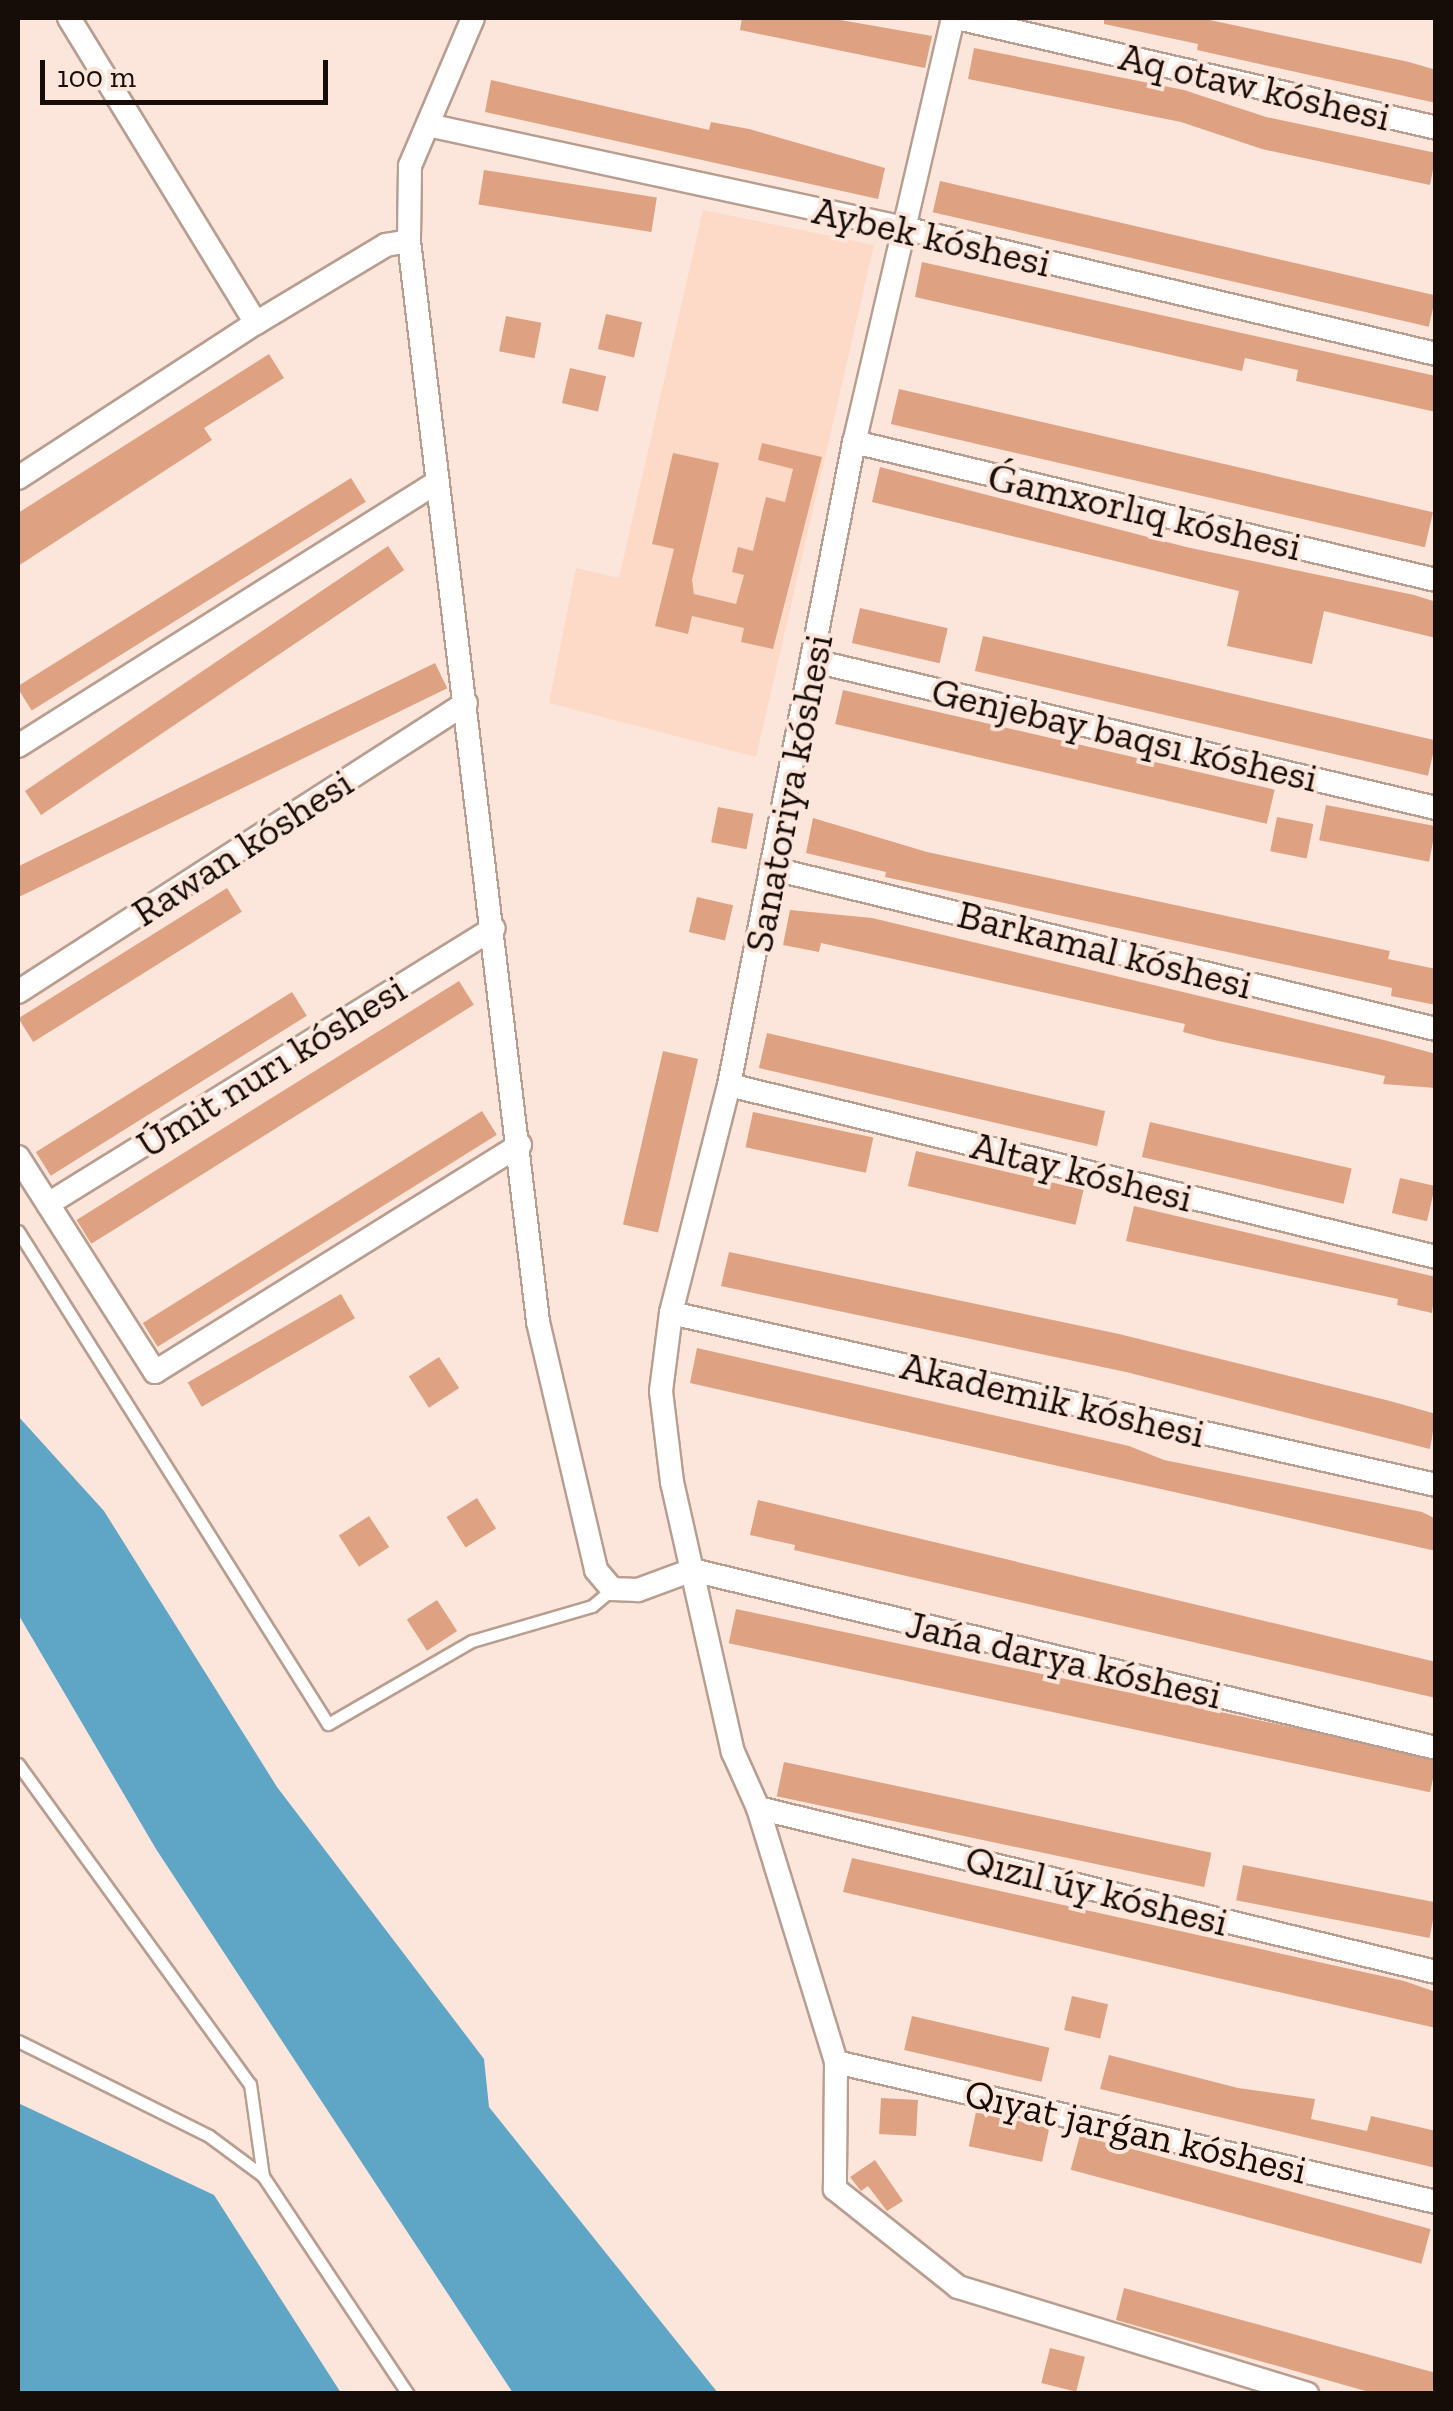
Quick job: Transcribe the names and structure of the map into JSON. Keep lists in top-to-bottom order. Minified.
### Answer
{"streets":{"street":["Aq otaw kóshesi","Aybek kóshesi","Ǵamxorlıq kóshesi","Genjebay baqsı kóshesi","Sanatoriya kóshesi","Rawan kóshesi","Barkamal kóshesi","Úmit nurı kóshesi","Altay kóshesi","Akademik kóshesi","Jańa darya kóshesi","Qızıl úy kóshesi","Qıyat jarǵan kóshesi"]},"crossings":[["Aq otaw kóshesi","Sanatoriya kóshesi"],["Aybek kóshesi","Sanatoriya kóshesi"],["Ǵamxorlıq kóshesi","Sanatoriya kóshesi"],["Genjebay baqsı kóshesi","Sanatoriya kóshesi"],["Sanatoriya kóshesi","Barkamal kóshesi"],["Sanatoriya kóshesi","Altay kóshesi"],["Sanatoriya kóshesi","Akademik kóshesi"],["Sanatoriya kóshesi","Jańa darya kóshesi"],["Sanatoriya kóshesi","Qızıl úy kóshesi"],["Sanatoriya kóshesi","Qıyat jarǵan kóshesi"]],"scale_bar":"100 m"}
